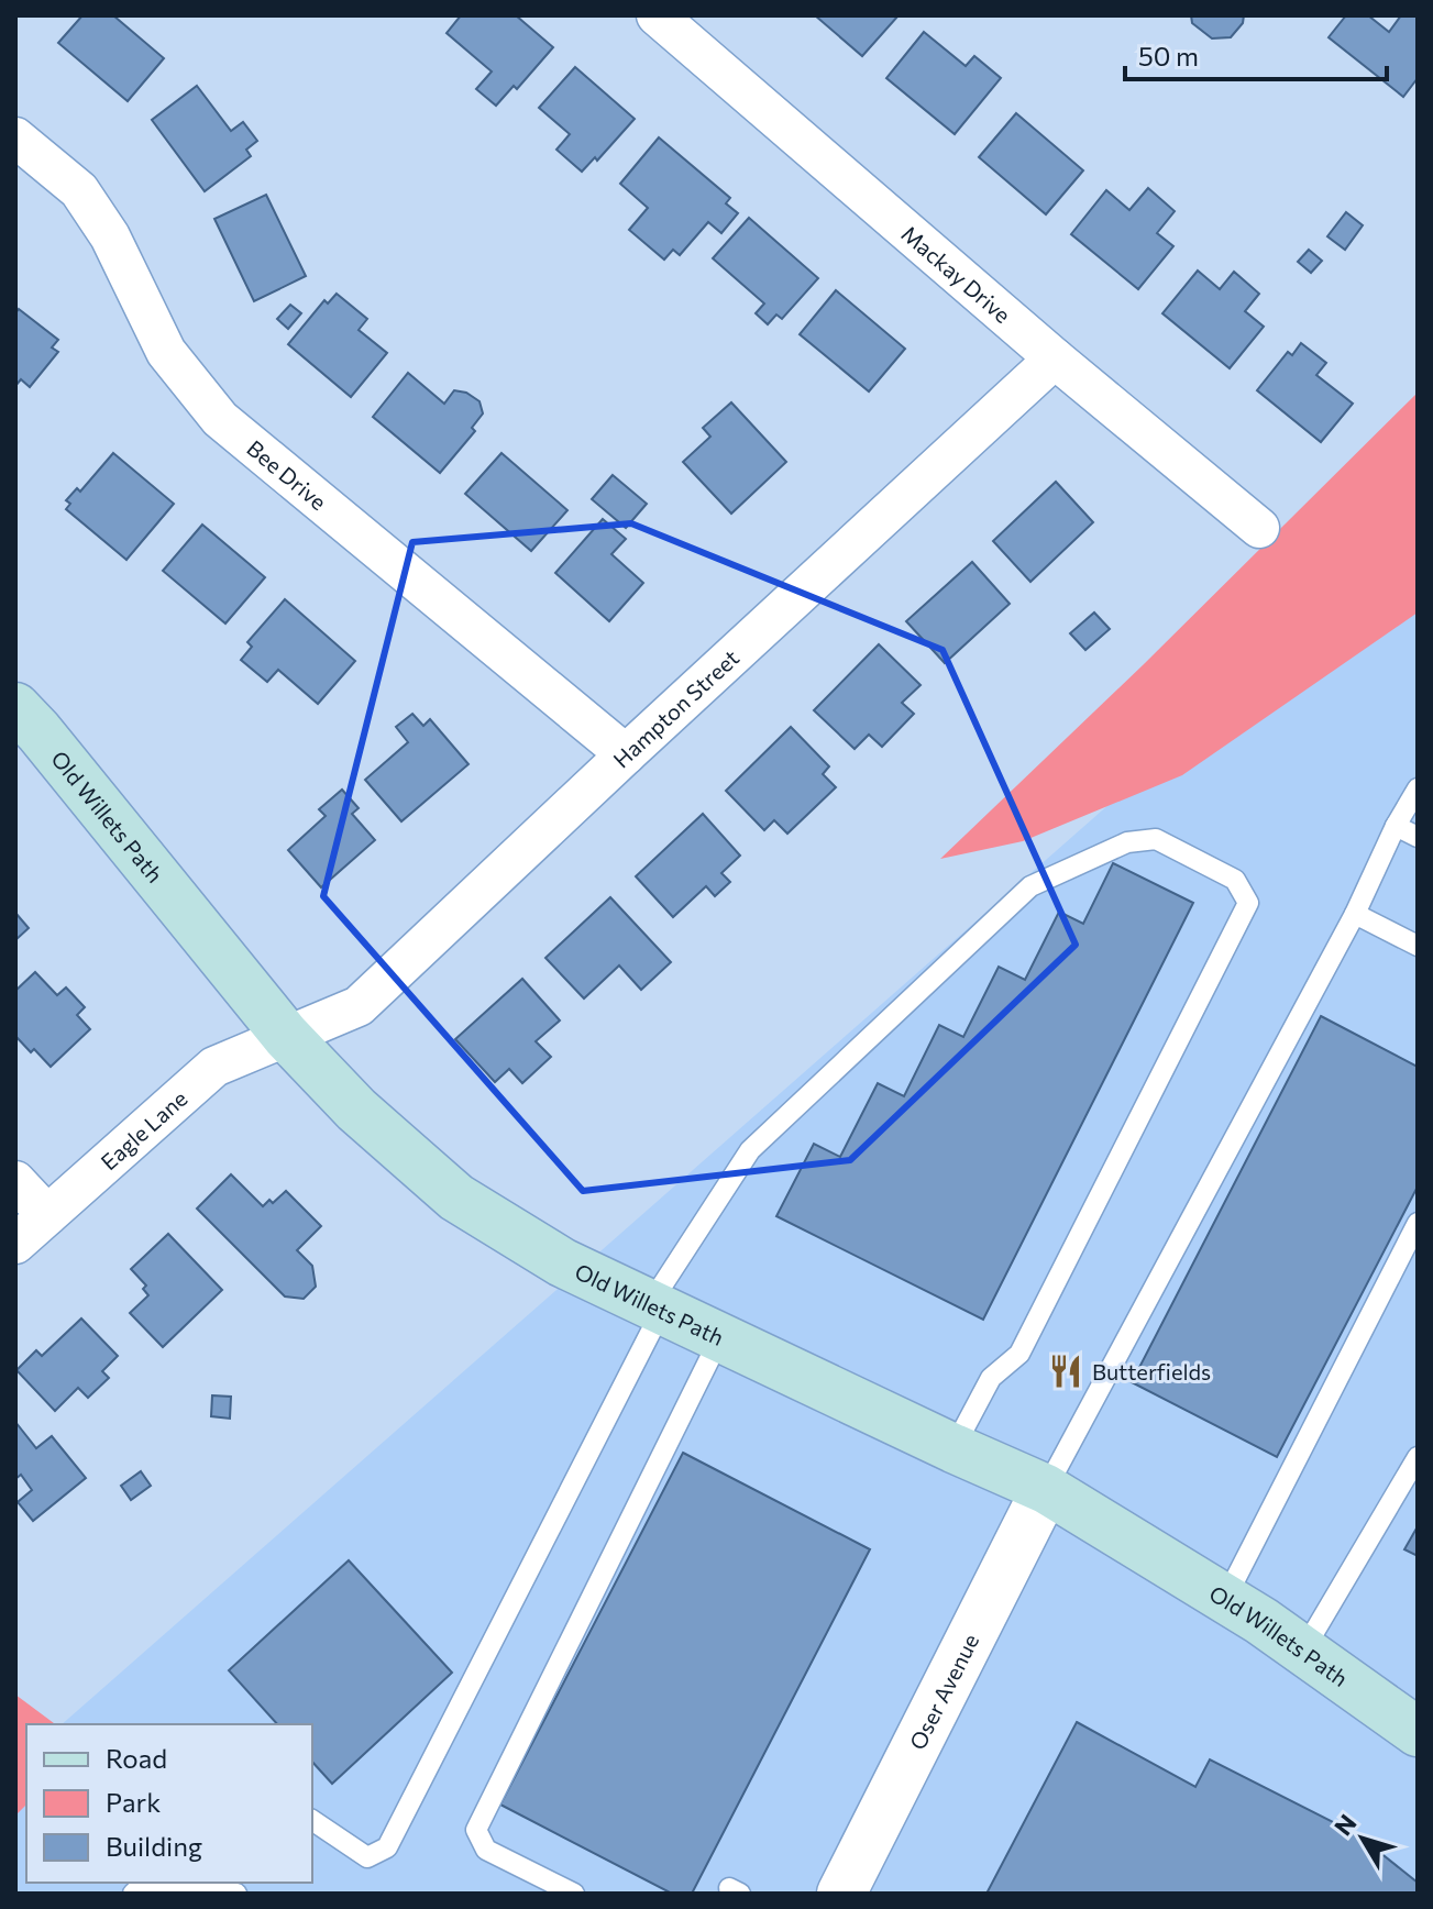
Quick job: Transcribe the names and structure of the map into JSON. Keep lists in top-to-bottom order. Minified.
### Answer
{"streets":{"main road":["Old Willets Path"],"street":["Mackay Drive","Bee Drive","Hampton Street","Eagle Lane","Oser Avenue"]},"crossings":[["Mackay Drive","Hampton Street"],["Bee Drive","Hampton Street"],["Hampton Street","Old Willets Path"],["Hampton Street","Eagle Lane"],["Old Willets Path","Eagle Lane"],["Old Willets Path","Oser Avenue"]],"places":{"restaurant":["Butterfields"]},"legend":["Road","Park","Building"],"scale_bar":"50 m","north":"top left"}
